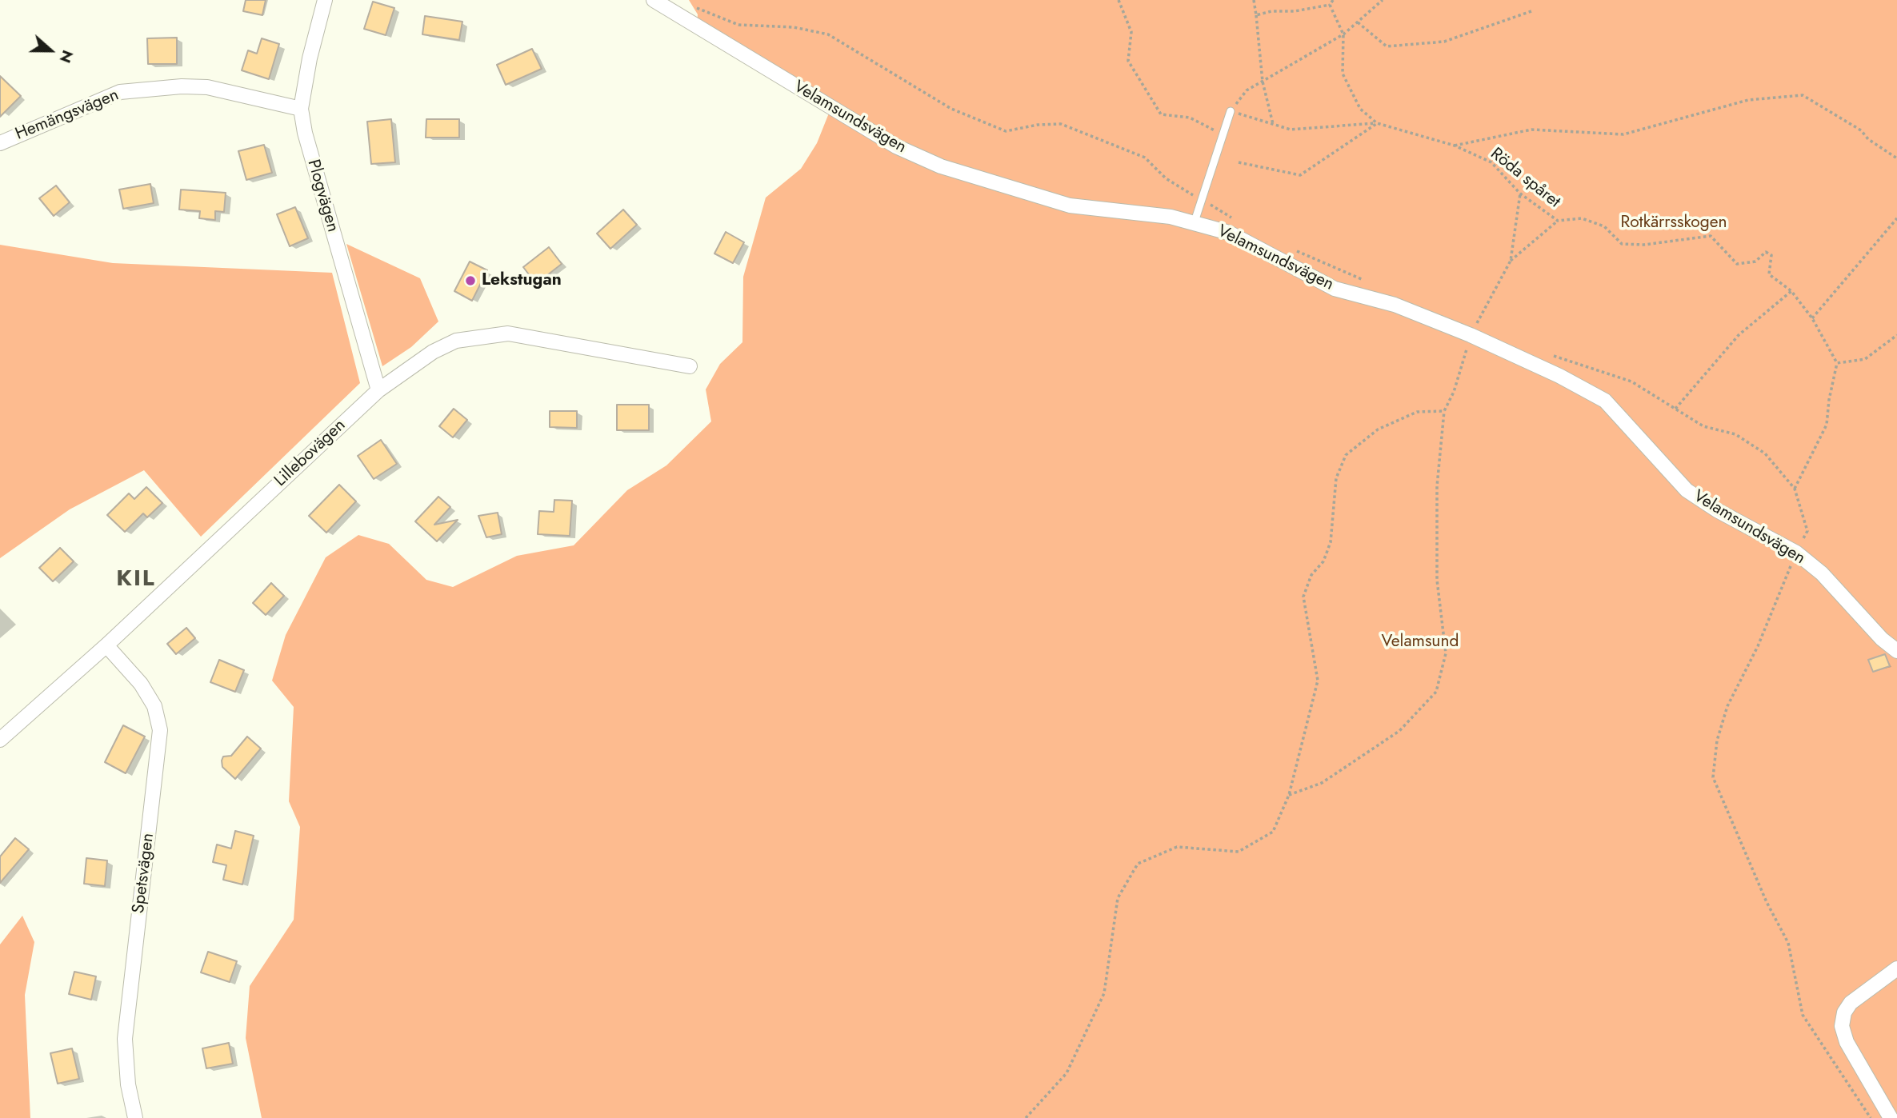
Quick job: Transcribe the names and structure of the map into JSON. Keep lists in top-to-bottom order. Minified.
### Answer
{"streets":{"street":["Hemängsvägen","Velamsundsvägen","Plogvägen","Lillebovägen","Spetsvägen"],"path":["Röda spåret"]},"crossings":[["Hemängsvägen","Plogvägen"],["Plogvägen","Lillebovägen"],["Lillebovägen","Spetsvägen"]],"districts":["KIL"],"parks":["Rotkärrsskogen","Velamsund"],"places":["Lekstugan"],"north":"right"}
